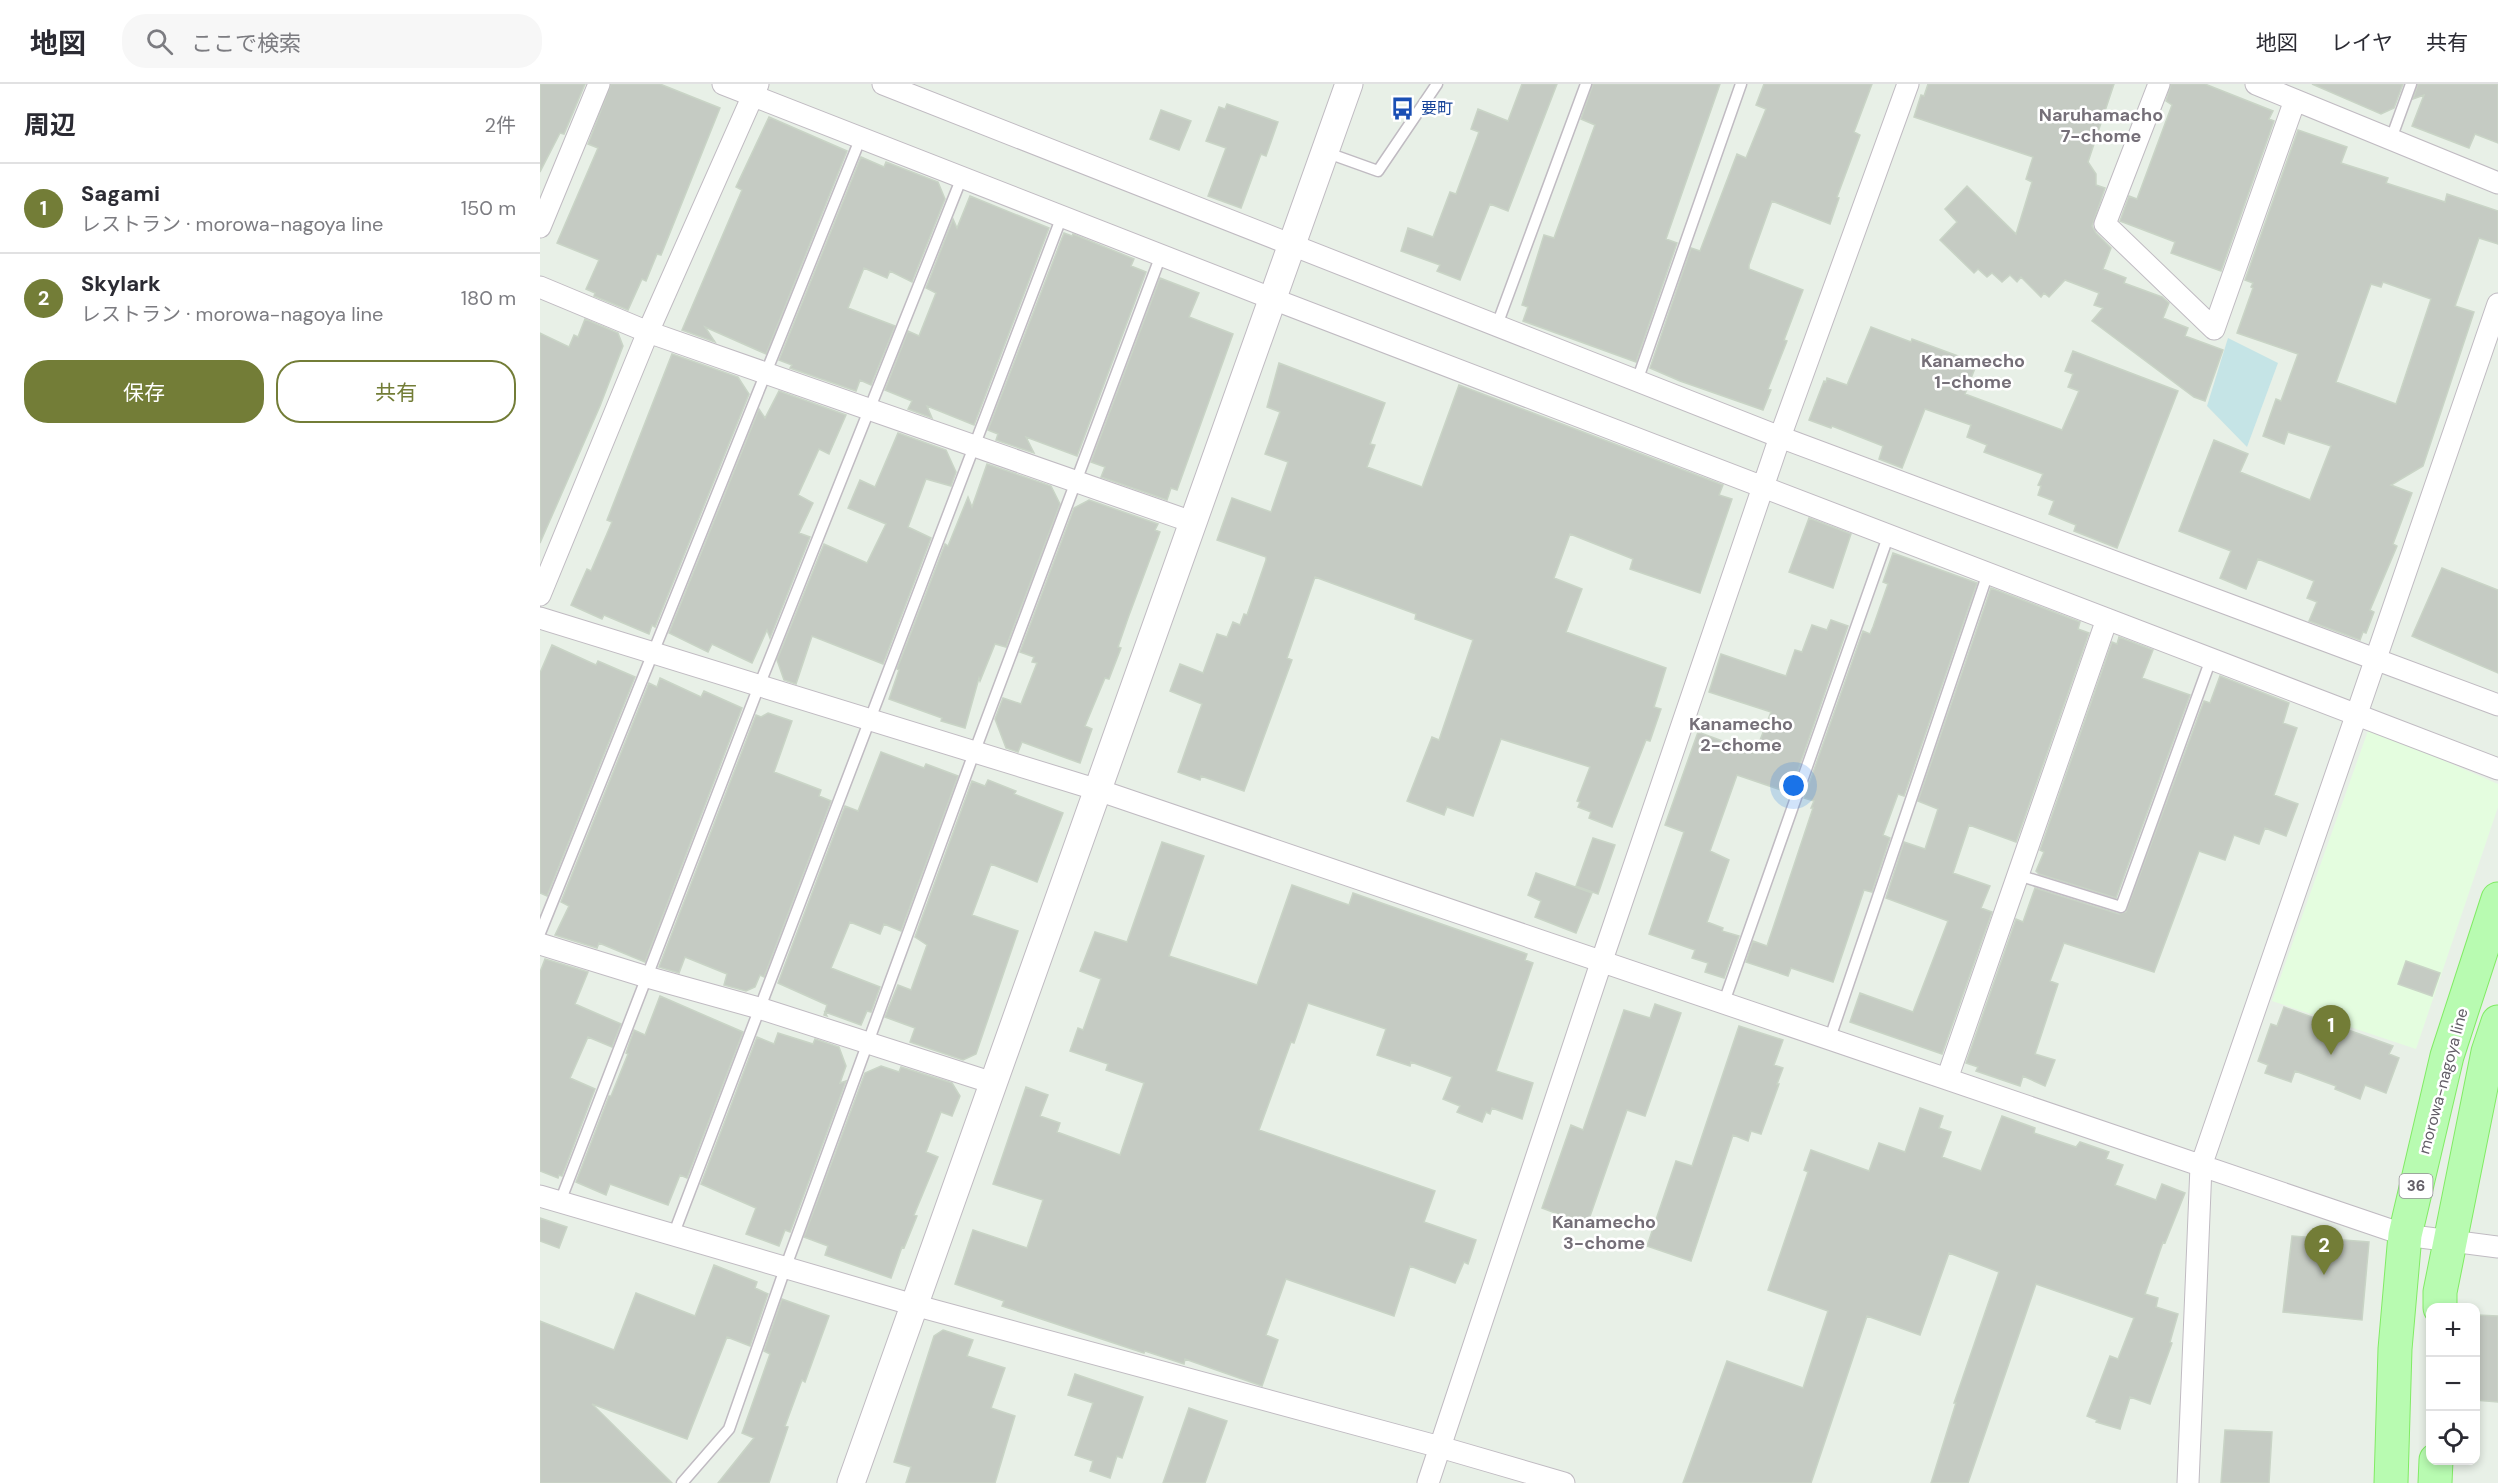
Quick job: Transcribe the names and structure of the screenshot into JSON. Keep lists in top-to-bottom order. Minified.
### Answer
{"streets":{"main road":["morowa-nagoya line","36"]},"districts":["Naruhamacho 7-chome","Kanamecho 1-chome","Kanamecho 2-chome","Kanamecho 3-chome"],"places":{"bus stop":["要町"]},"page":{"header":"地図","search":"ここで検索","nav":["地図","レイヤ","共有"],"heading":["周辺","2件"],"list":[{"mark":"1","name":"Sagami","note":"レストラン · morowa-nagoya line","value":"150 m"},{"mark":"2","name":"Skylark","note":"レストラン · morowa-nagoya line","value":"180 m"}],"buttons":["保存","共有"],"pins":["1","2"],"map_buttons":["+","−"]}}
